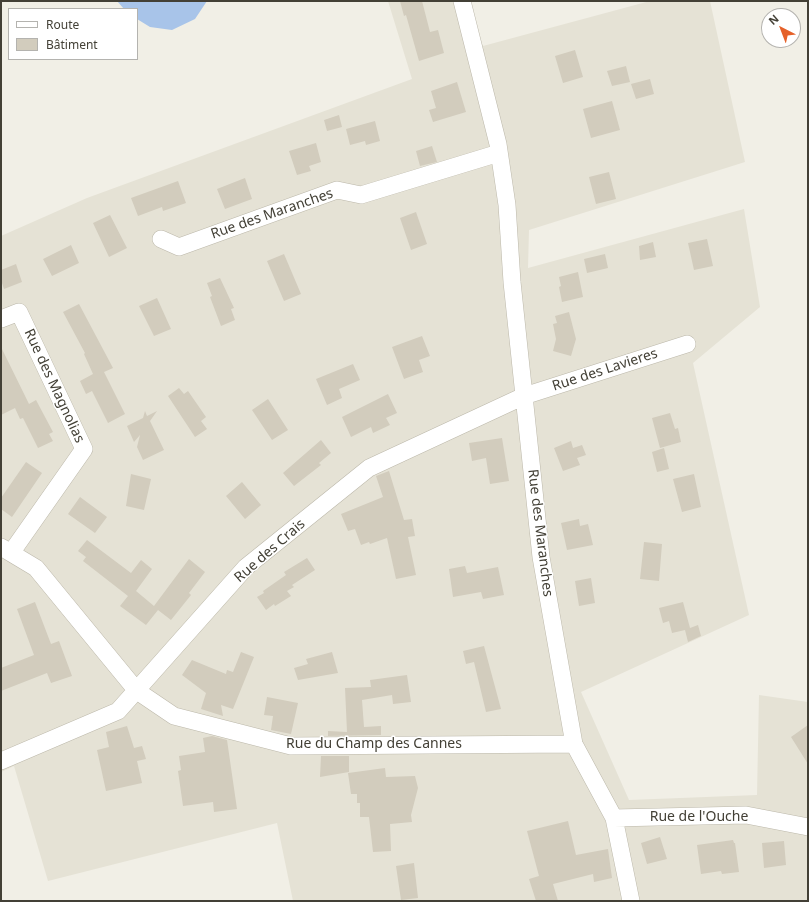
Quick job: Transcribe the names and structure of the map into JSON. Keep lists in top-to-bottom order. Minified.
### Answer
{"streets":{"street":["Rue des Maranches","Rue des Lavieres","Rue des Magnolias","Rue des Crais","Rue du Champ des Cannes","Rue de l'Ouche"]},"crossings":[["Rue des Maranches","Rue des Lavieres"],["Rue des Maranches","Rue des Crais"],["Rue des Maranches","Rue du Champ des Cannes"],["Rue des Maranches","Rue de l'Ouche"],["Rue des Lavieres","Rue des Crais"],["Rue des Magnolias","Rue des Crais"],["Rue des Magnolias","Rue du Champ des Cannes"],["Rue des Crais","Rue du Champ des Cannes"]],"legend":["Route","Bâtiment"],"north":"top left"}
